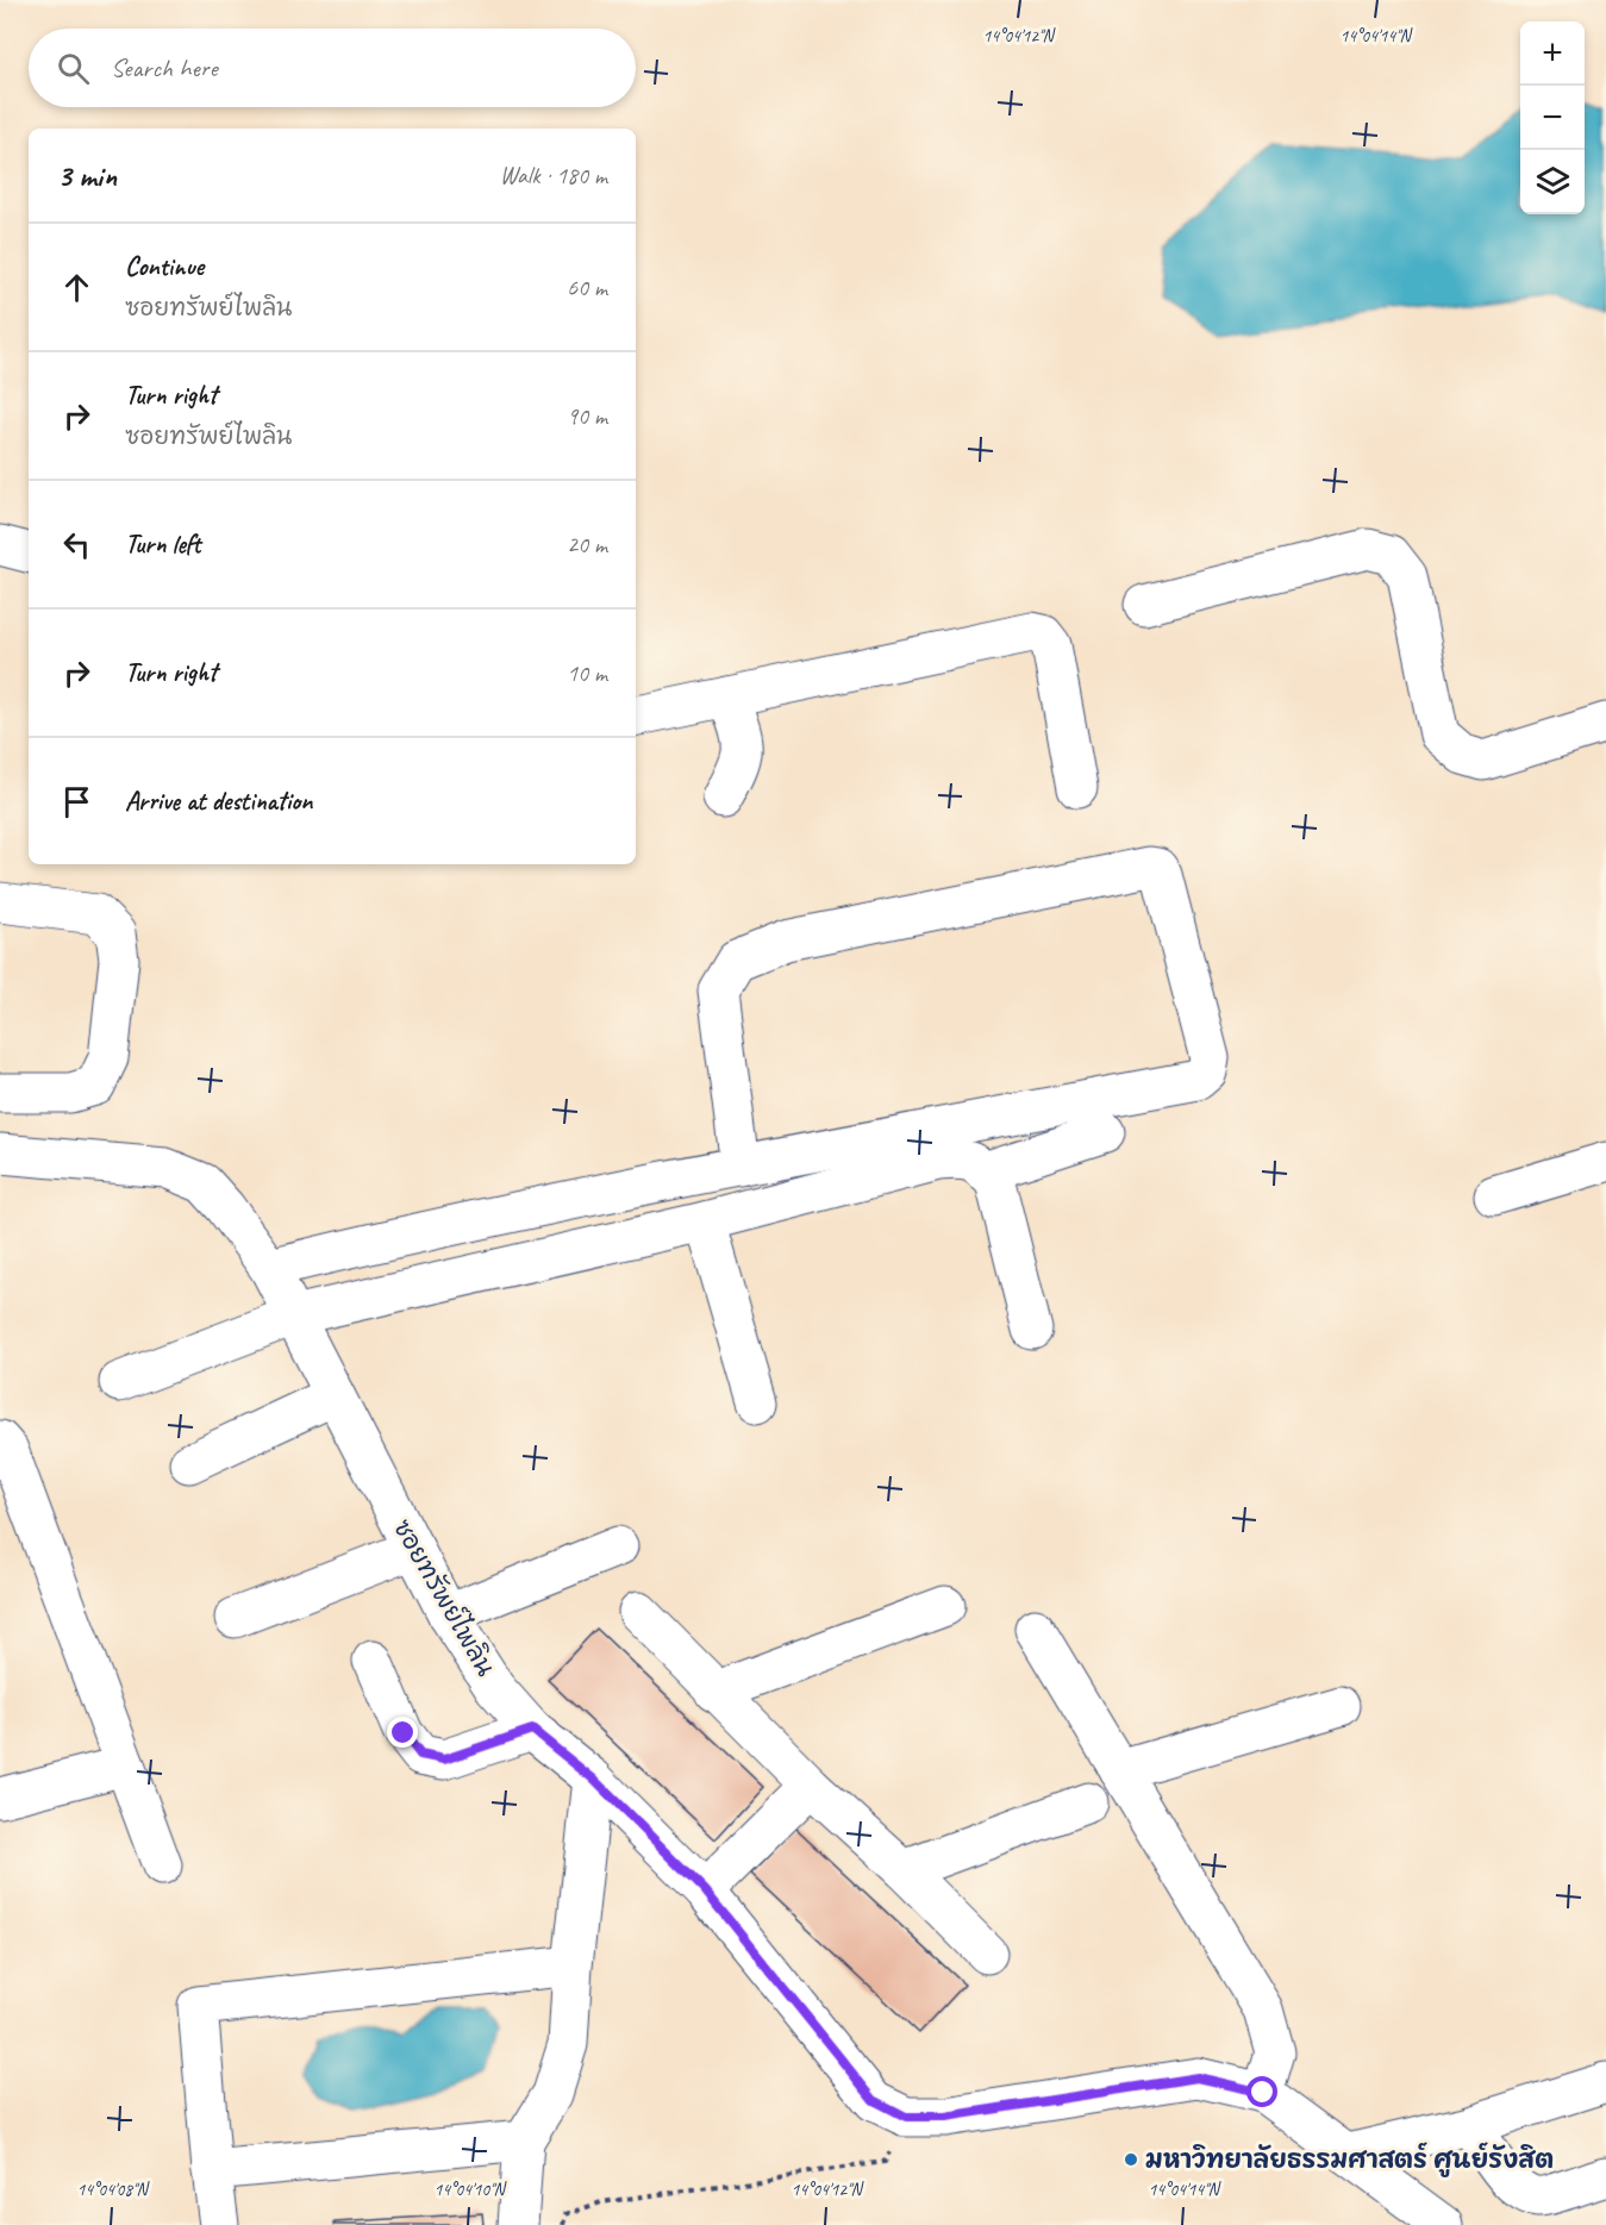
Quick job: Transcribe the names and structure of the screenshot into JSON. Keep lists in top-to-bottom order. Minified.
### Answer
{"streets":{"street":["ซอยทรัพย์ไพลิน"]},"places":["มหาวิทยาลัยธรรมศาสตร์ ศูนย์รังสิต"],"page":{"map_buttons":["+","−"],"search":"Search here","heading":["3 min","Walk · 180 m"],"list":[["Continue","ซอยทรัพย์ไพลิน","60 m"],["Turn right","ซอยทรัพย์ไพลิน","90 m"],["Turn left","20 m"],["Turn right","10 m"],"Arrive at destination"]},"coordinates":["14°04'12\"N","14°04'14\"N","14°04'08\"N","14°04'10\"N"]}
